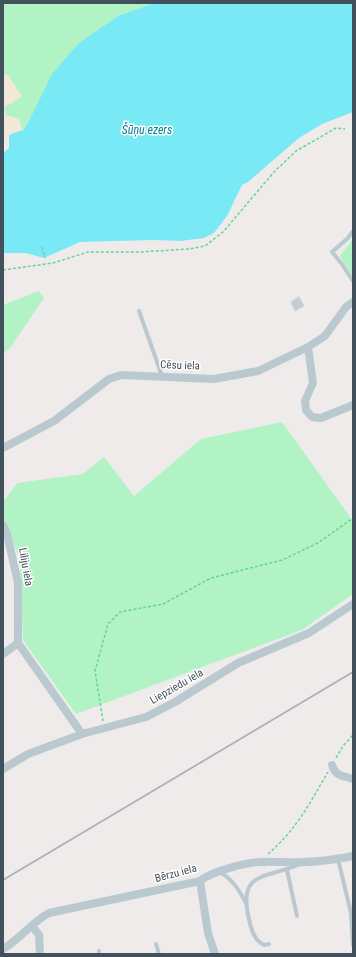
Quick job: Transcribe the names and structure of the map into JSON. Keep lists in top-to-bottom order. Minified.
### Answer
{"streets":{"street":["Cēsu iela","Liliju iela","Liepziedu iela","Bērzu iela"]},"water":["Šūņu ezers"]}
